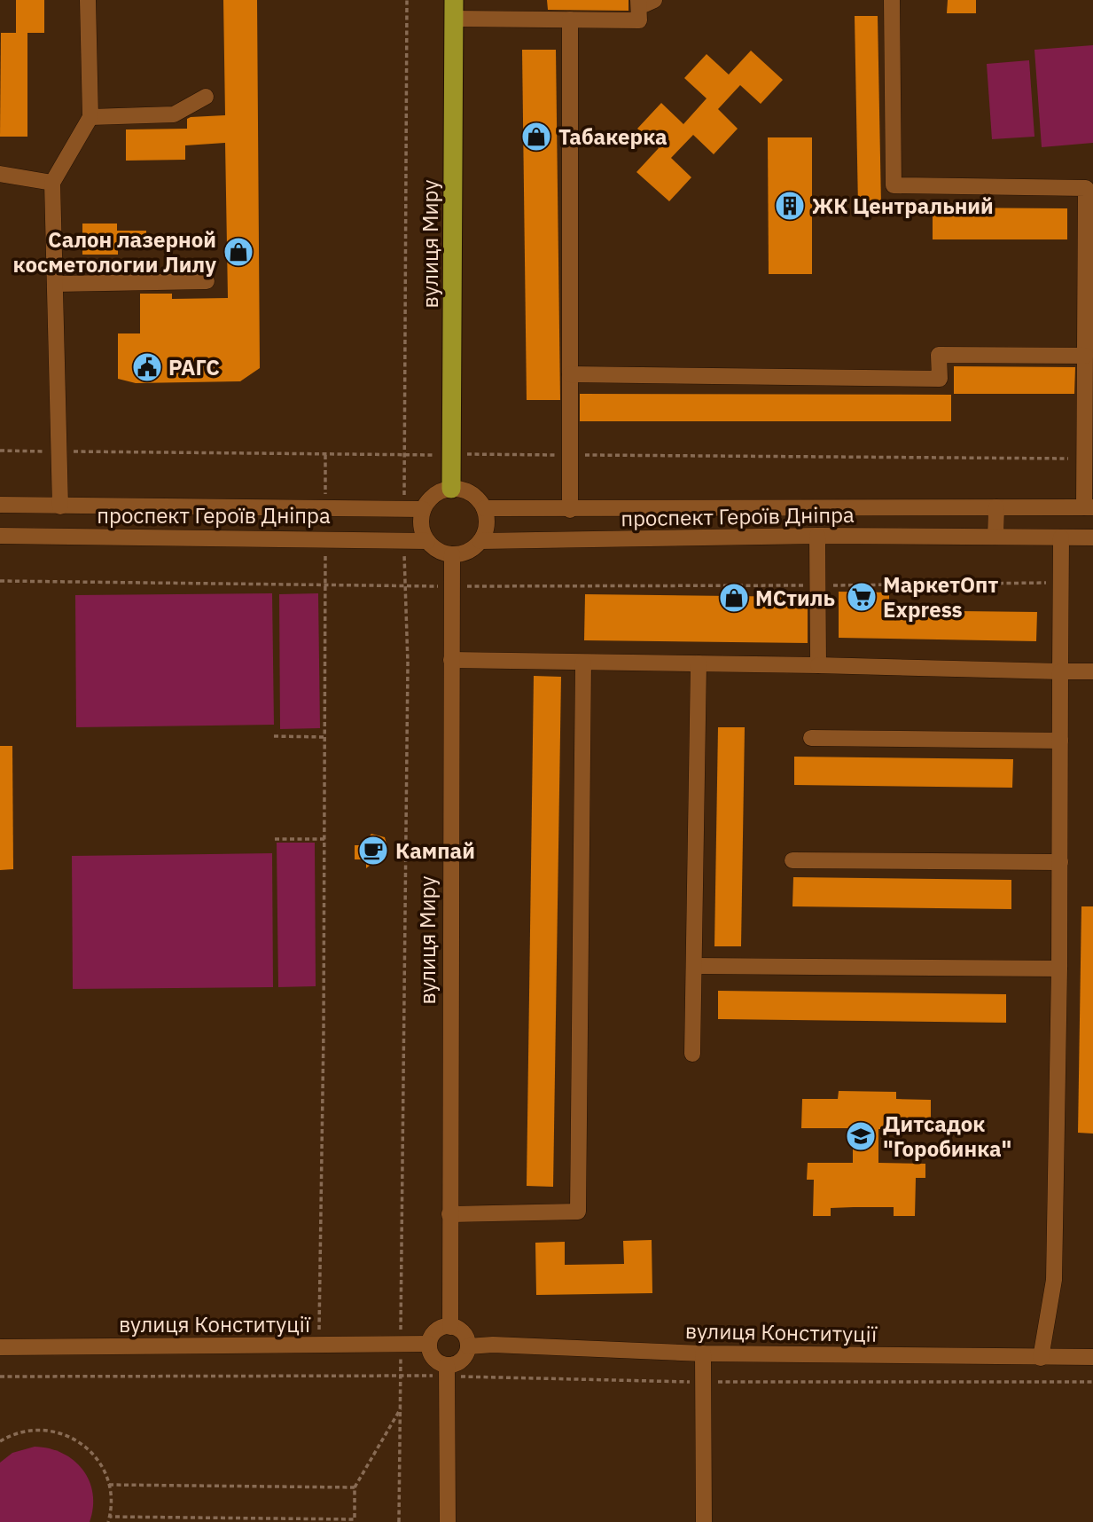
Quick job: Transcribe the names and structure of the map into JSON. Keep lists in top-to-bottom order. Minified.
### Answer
{"streets":{"main road":["вулиця Миру"],"street":["проспект Героїв Дніпра","вулиця Конституції"]},"crossings":[["вулиця Миру","проспект Героїв Дніпра"],["вулиця Миру","вулиця Конституції"]],"places":{"shop":["Табакерка","Салон лазерной косметологии Лилу","МСтиль"],"building":["ЖК Центральний"],"public building":["РАГС"],"supermarket":["МаркетОпт Express"],"cafe":["Кампай"],"school or university":["Дитсадок \"Горобинка\""]}}
